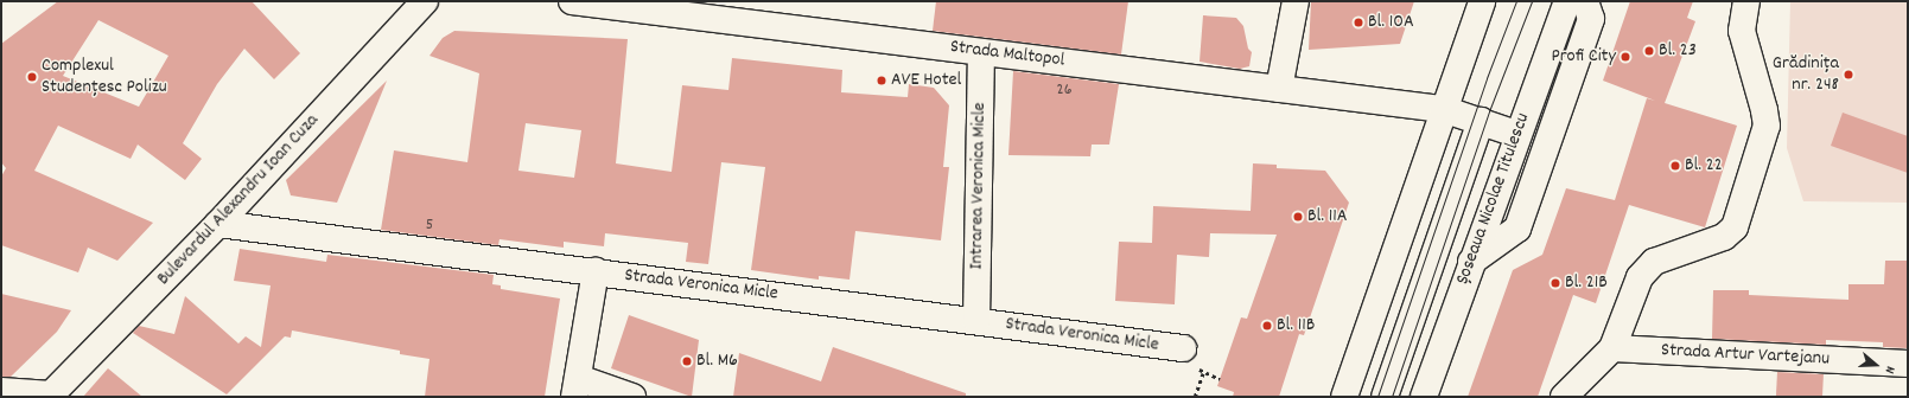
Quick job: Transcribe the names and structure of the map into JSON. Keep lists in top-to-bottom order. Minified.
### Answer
{"streets":{"street":["Strada Maltopol","Intrarea Veronica Micle","Șoseaua Nicolae Titulescu","Bulevardul Alexandru Ioan Cuza","Strada Veronica Micle","Strada Artur Vartejanu"]},"crossings":[["Strada Maltopol","Intrarea Veronica Micle"],["Strada Maltopol","Șoseaua Nicolae Titulescu"],["Intrarea Veronica Micle","Strada Veronica Micle"],["Bulevardul Alexandru Ioan Cuza","Strada Veronica Micle"]],"places":["Bl. 10A","Bl. 23","Profi City","Grădinița nr. 248","Complexul Studențesc Polizu","AVE Hotel","Bl. 22","Bl. 11A","Bl. 21B","Bl. 11B","Bl. M6"],"house_numbers":["26","5"],"north":"right"}
